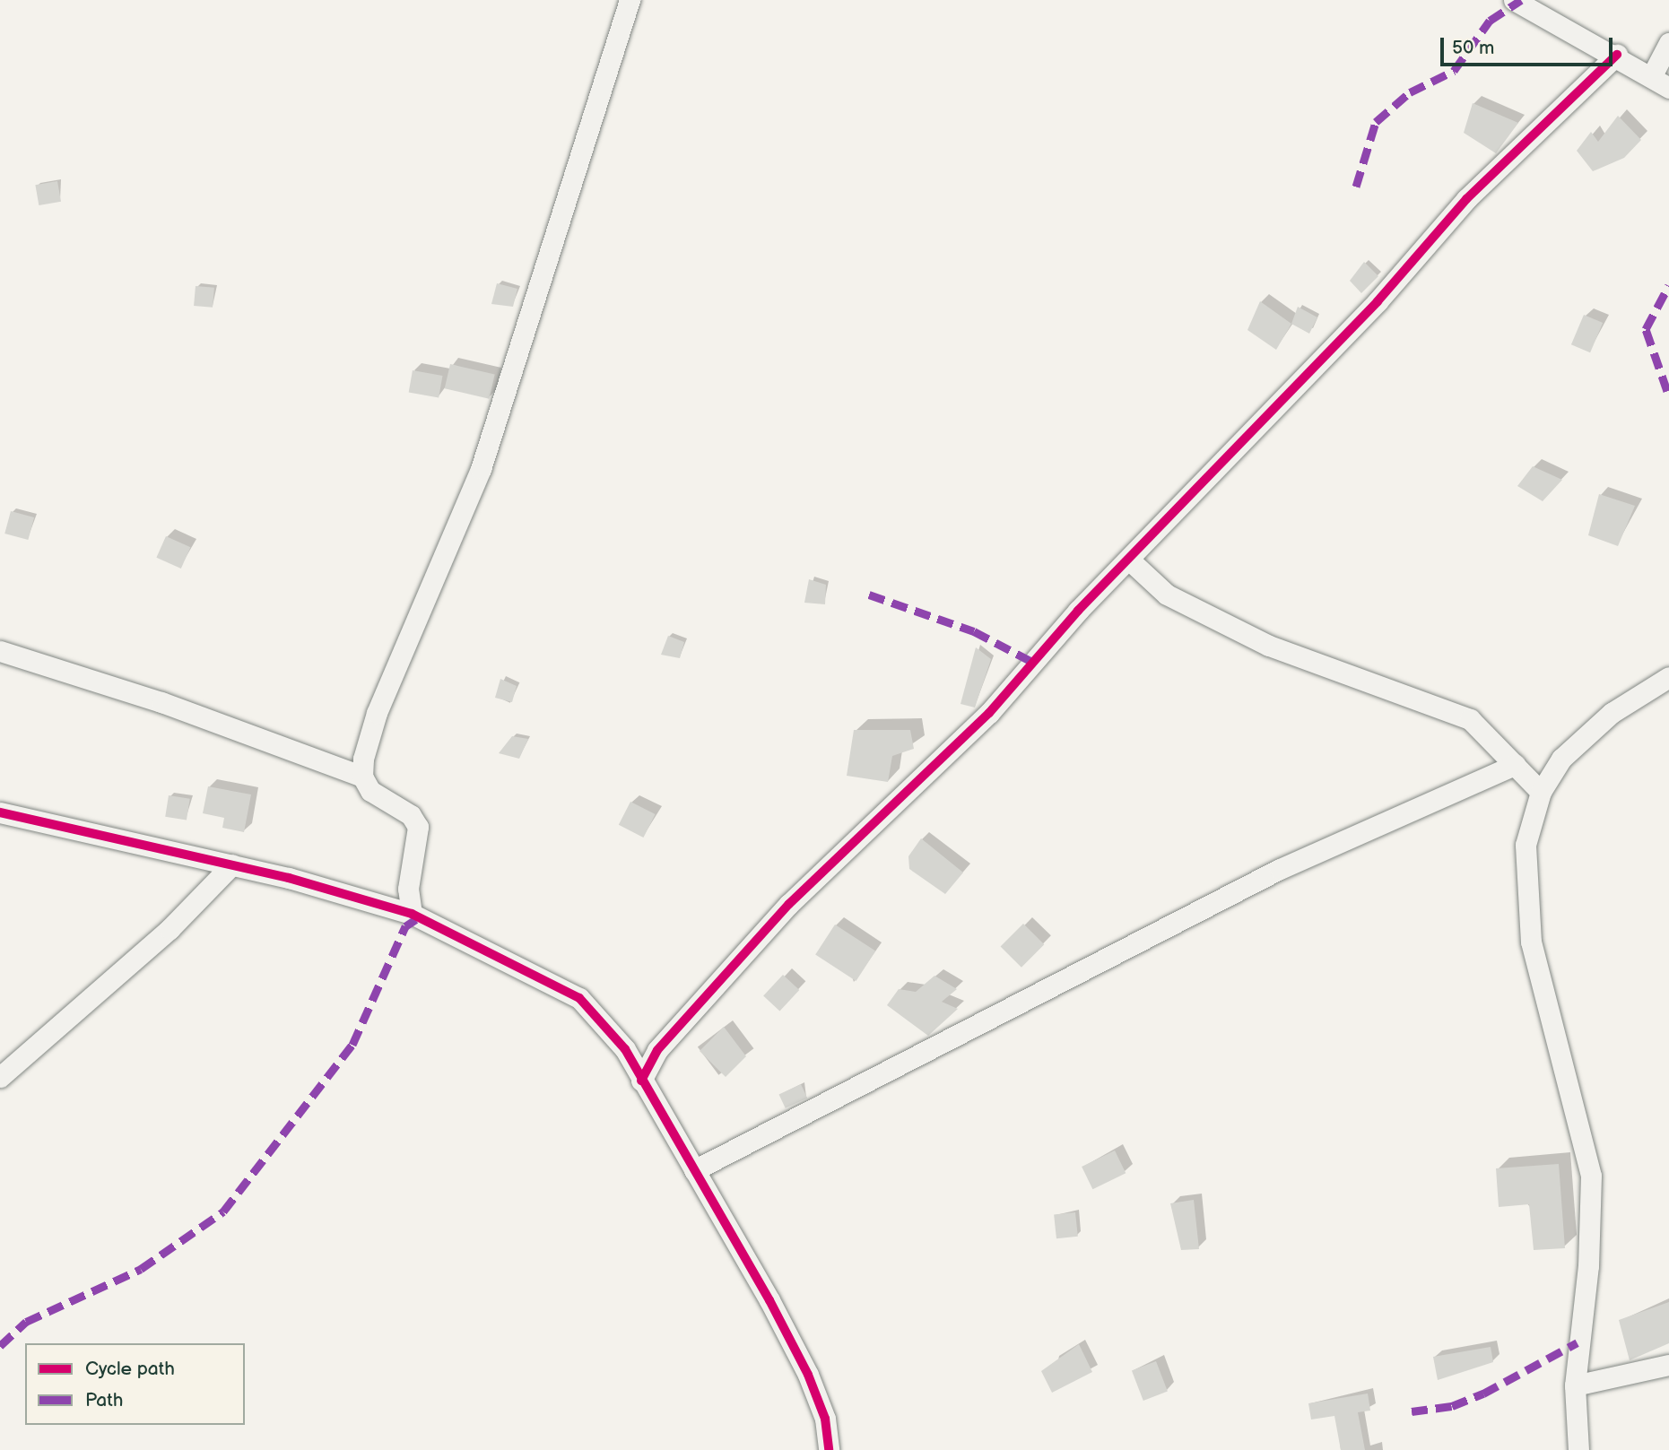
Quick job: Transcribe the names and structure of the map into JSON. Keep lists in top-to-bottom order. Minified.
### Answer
{"legend":["Cycle path","Path"],"scale_bar":"50 m"}
